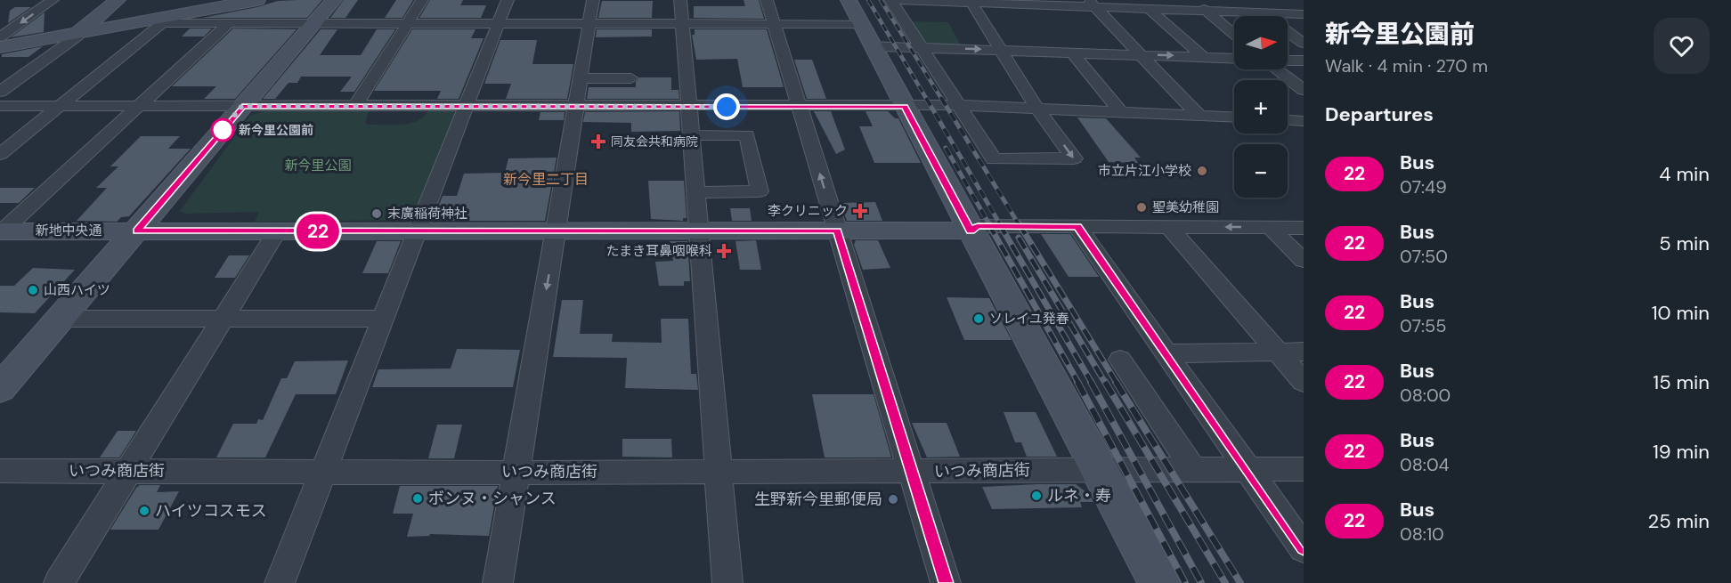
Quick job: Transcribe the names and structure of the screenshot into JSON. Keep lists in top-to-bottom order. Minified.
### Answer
{"streets":{"street":["新地中央通","いつみ商店街"]},"districts":["新今里二丁目"],"parks":["新今里公園"],"places":{"other":["新今里公園前","市立片江小学校","聖美幼稚園","末廣稲荷神社","山西ハイツ","ソレイユ発春","ルネ・寿","ボンヌ・シャンス","生野新今里郵便局","ハイツコスモス"],"health":["同友会共和病院","李クリニック","たまき耳鼻咽喉科"]},"lines":["bus line 22"],"north":"right","page":{"on_map":"22","heading":[["新今里公園前","Walk · 4 min · 270 m"],"Departures"],"map_buttons":["+","−"],"list":[{"mark":"22","name":"Bus","note":"07:49","value":"4 min"},{"mark":"22","name":"Bus","note":"07:50","value":"5 min"},{"mark":"22","name":"Bus","note":"07:55","value":"10 min"},{"mark":"22","name":"Bus","note":"08:00","value":"15 min"},{"mark":"22","name":"Bus","note":"08:04","value":"19 min"},{"mark":"22","name":"Bus","note":"08:10","value":"25 min"}]}}
